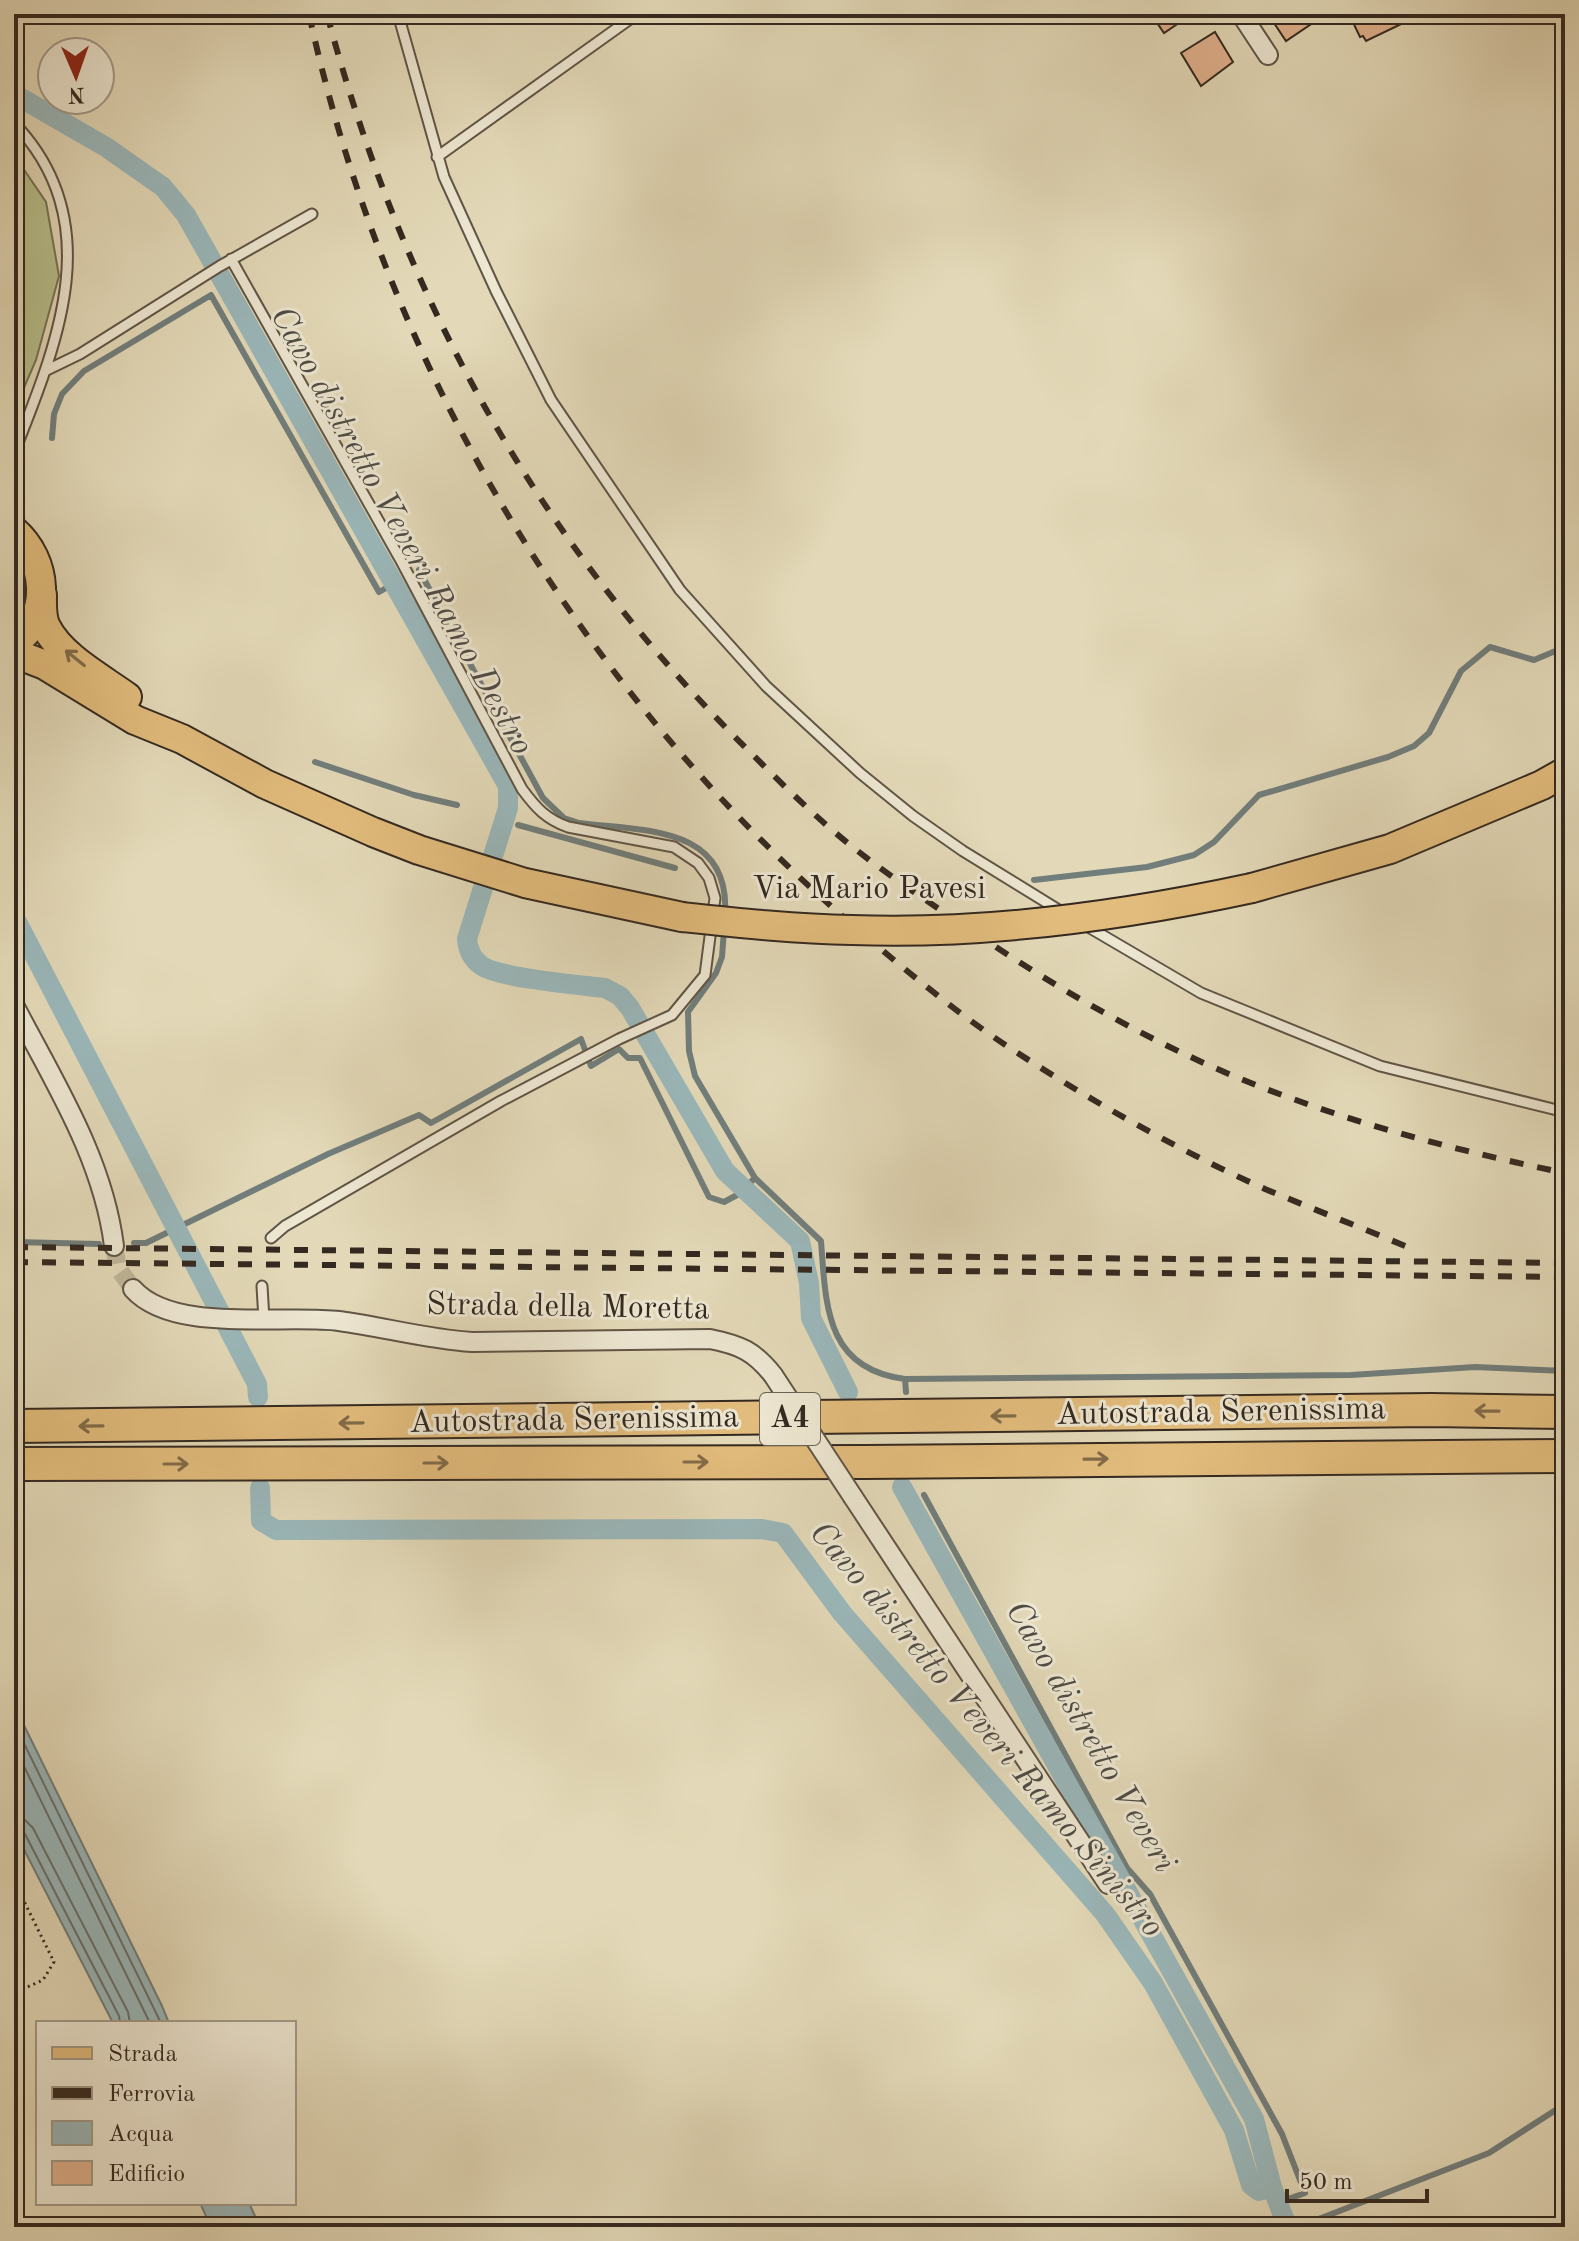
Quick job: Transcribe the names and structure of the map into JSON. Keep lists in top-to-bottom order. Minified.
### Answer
{"streets":{"highway":["Autostrada Serenissima","A4"],"main road":["Via Mario Pavesi"],"street":["Strada della Moretta"]},"water":["Cavo distretto Veveri Ramo Destro","Cavo distretto Veveri Ramo Sinistro","Cavo distretto Veveri"],"legend":["Strada","Ferrovia","Acqua","Edificio"],"scale_bar":"50 m","north":"bottom"}
